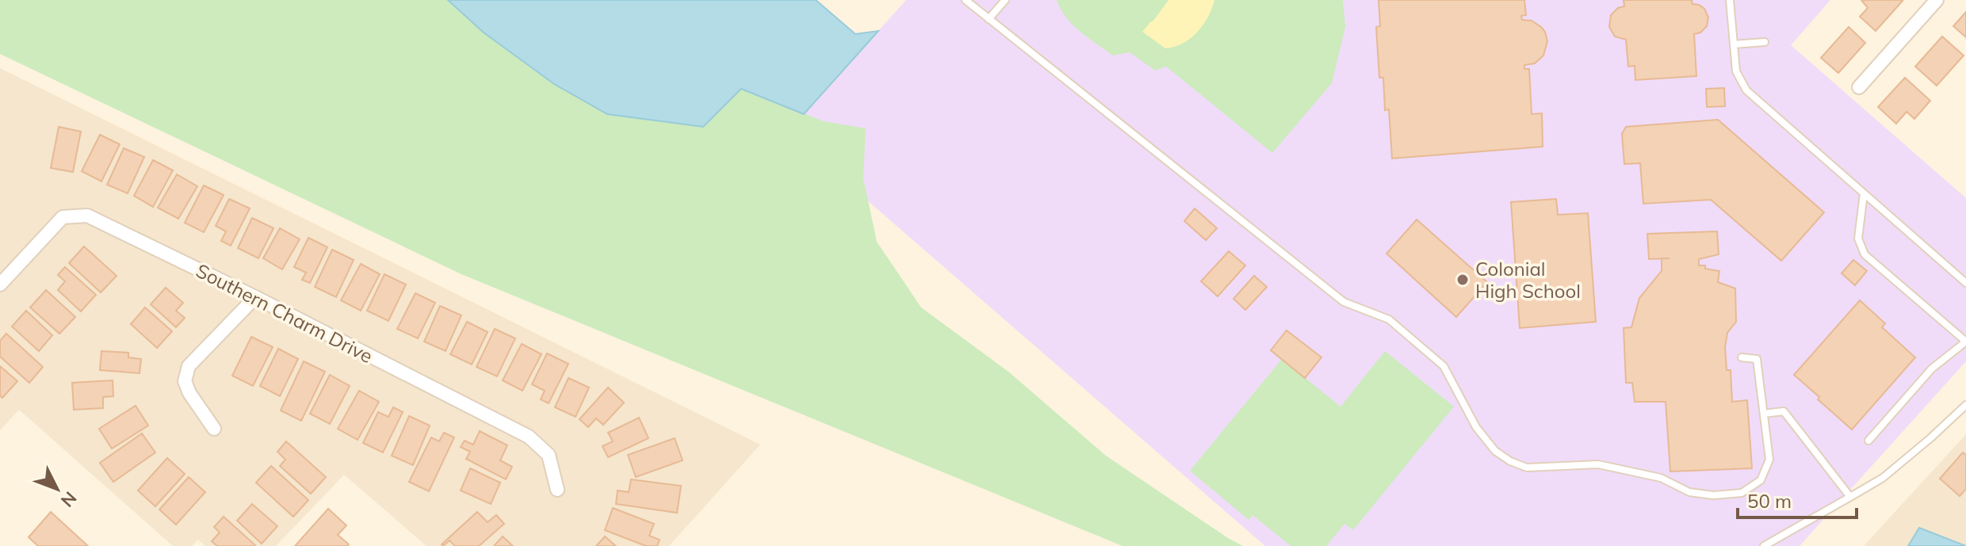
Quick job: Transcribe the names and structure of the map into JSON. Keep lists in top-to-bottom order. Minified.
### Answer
{"streets":{"street":["Southern Charm Drive"]},"places":["Colonial High School"],"scale_bar":"50 m","north":"bottom right"}
